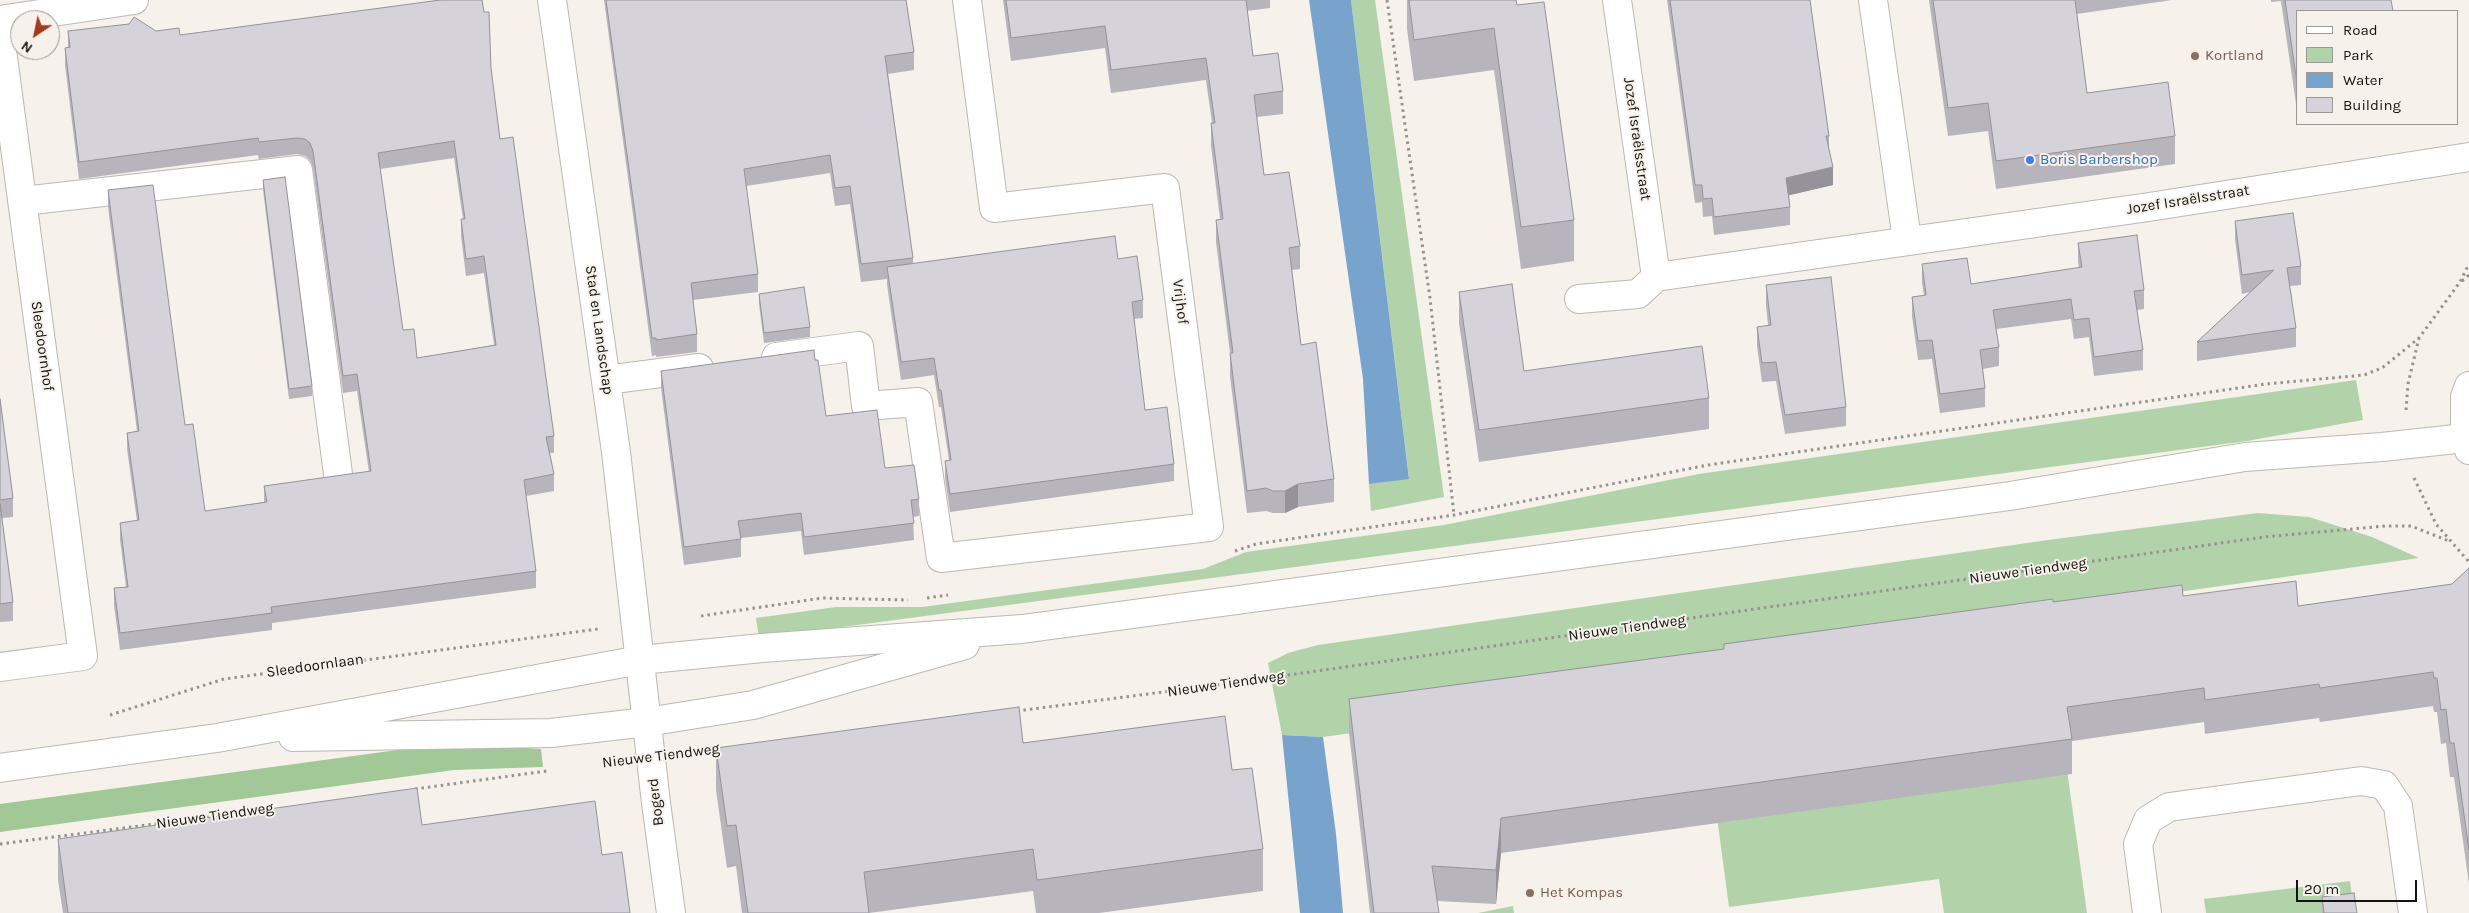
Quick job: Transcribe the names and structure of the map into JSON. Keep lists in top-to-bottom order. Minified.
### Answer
{"streets":{"street":["Jozef Israëlsstraat","Vrijhof","Stad en Landschap","Sleedoornhof","Bogerd"],"path":["Nieuwe Tiendweg","Sleedoornlaan"]},"crossings":[["Stad en Landschap","Sleedoornlaan"],["Stad en Landschap","Bogerd"]],"places":["Kortland","Boris Barbershop","Het Kompas"],"legend":["Road","Park","Water","Building"],"scale_bar":"20 m","north":"bottom left"}
